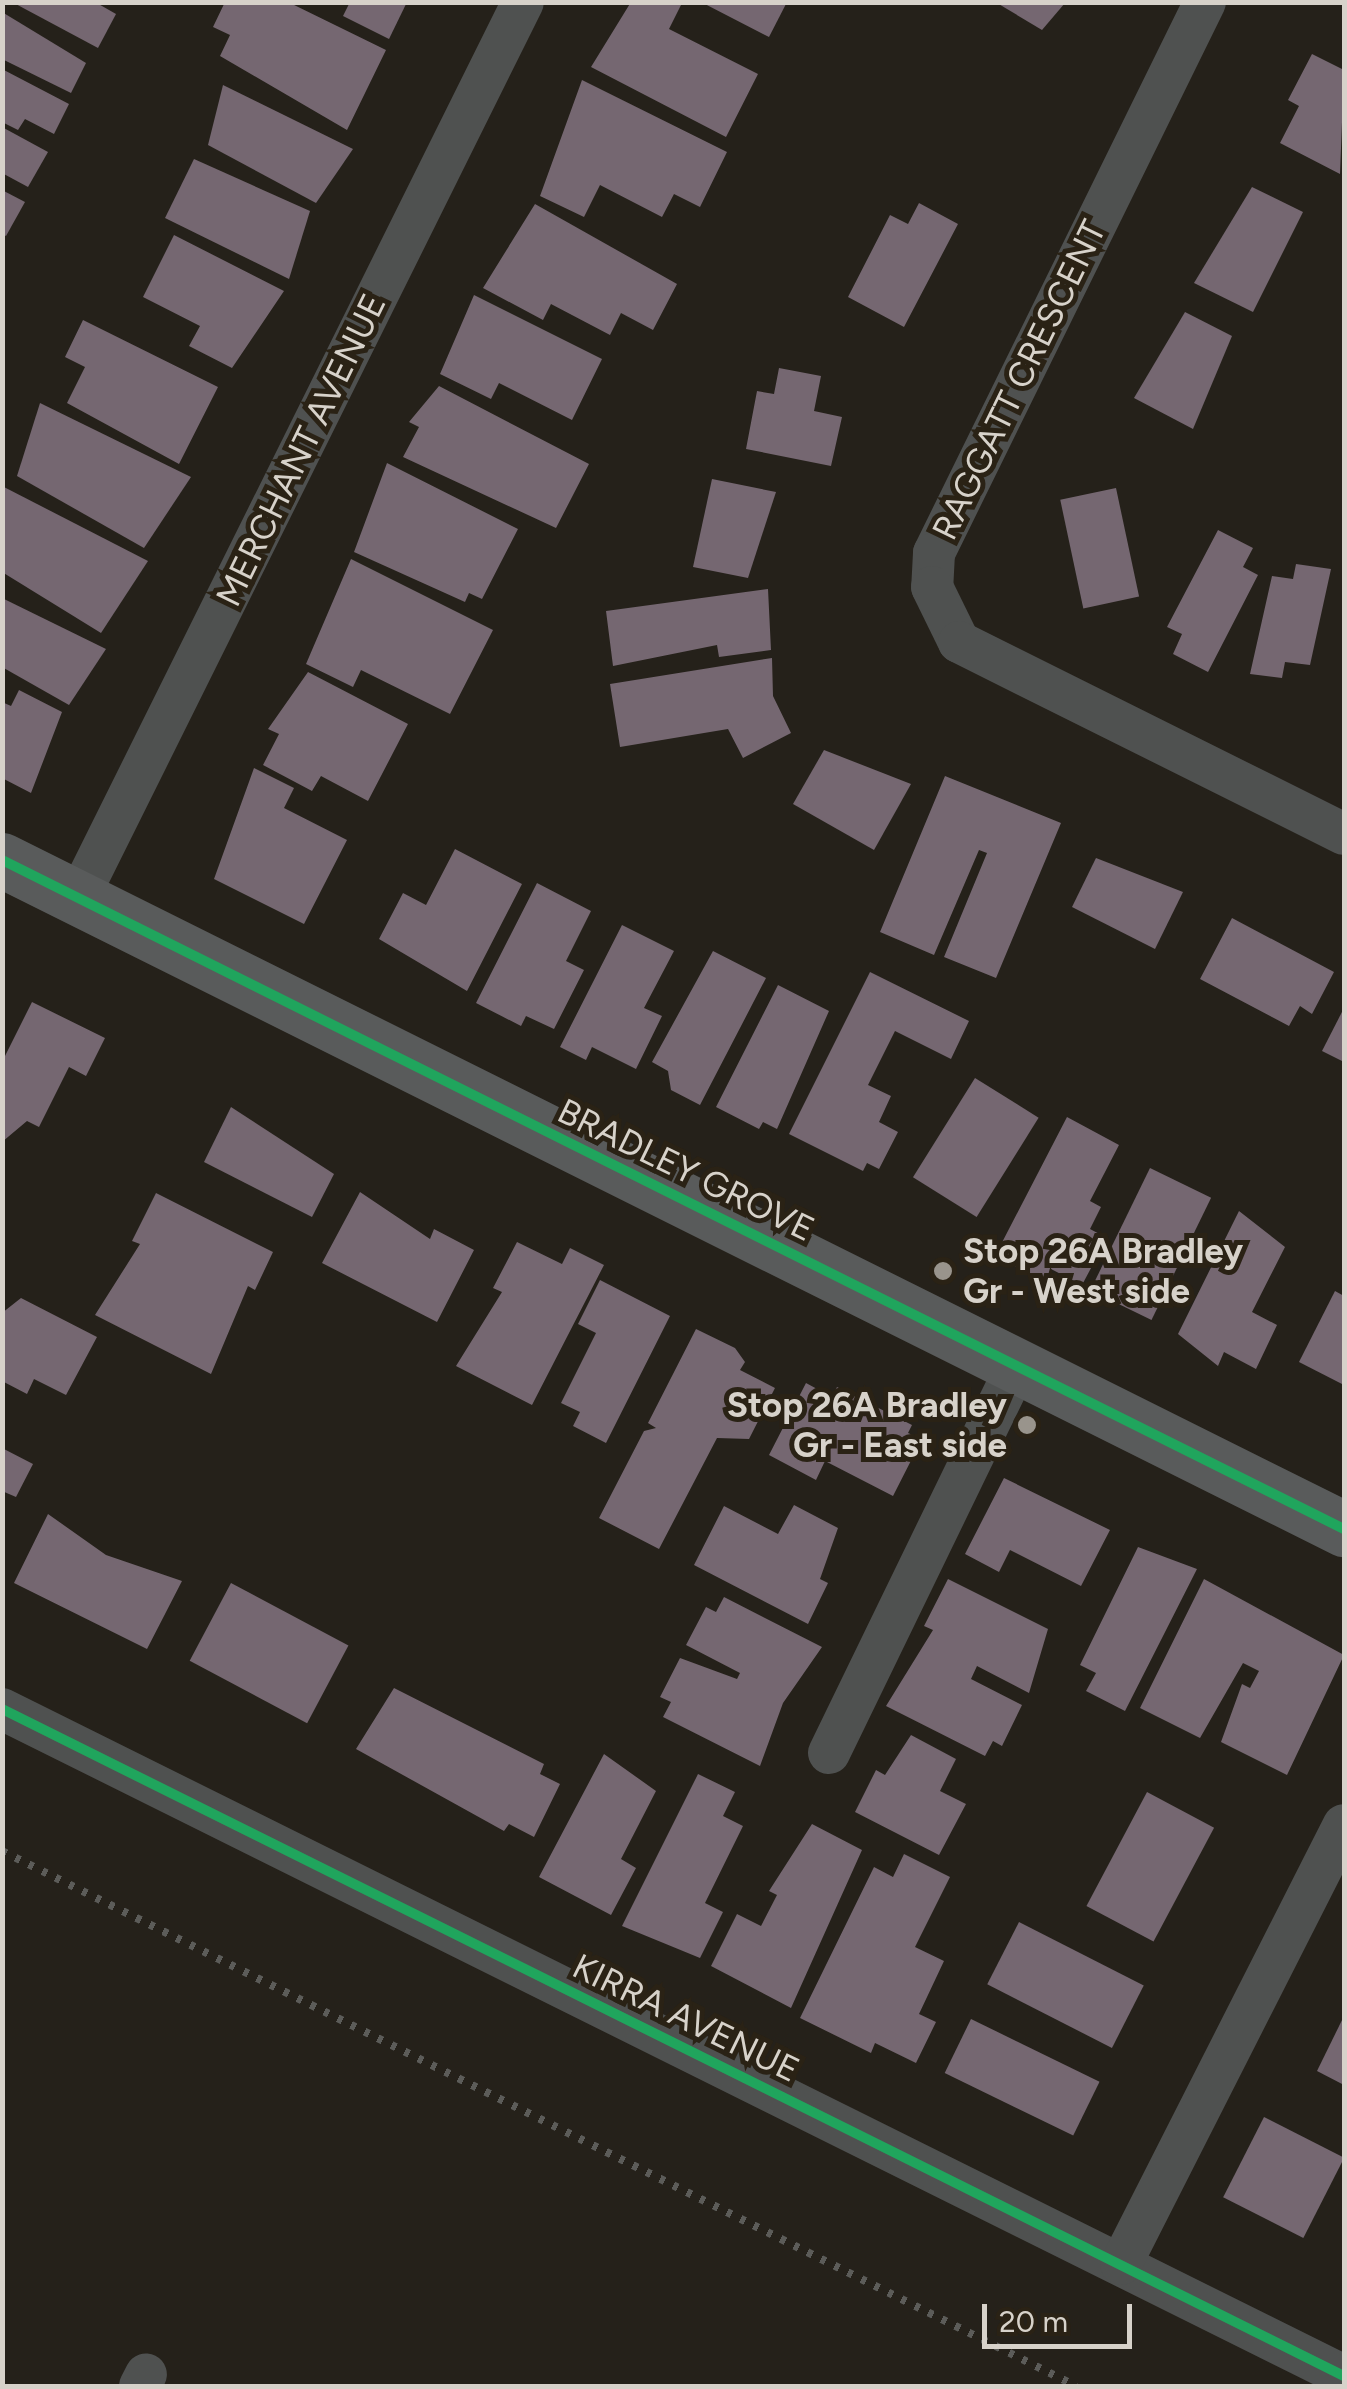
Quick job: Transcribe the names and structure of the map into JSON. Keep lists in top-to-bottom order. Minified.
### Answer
{"streets":{"street":["RAGGATT CRESCENT","MERCHANT AVENUE","BRADLEY GROVE","KIRRA AVENUE"]},"crossings":[["MERCHANT AVENUE","BRADLEY GROVE"]],"places":["Stop 26A Bradley Gr - West side","Stop 26A Bradley Gr - East side"],"scale_bar":"20 m"}
